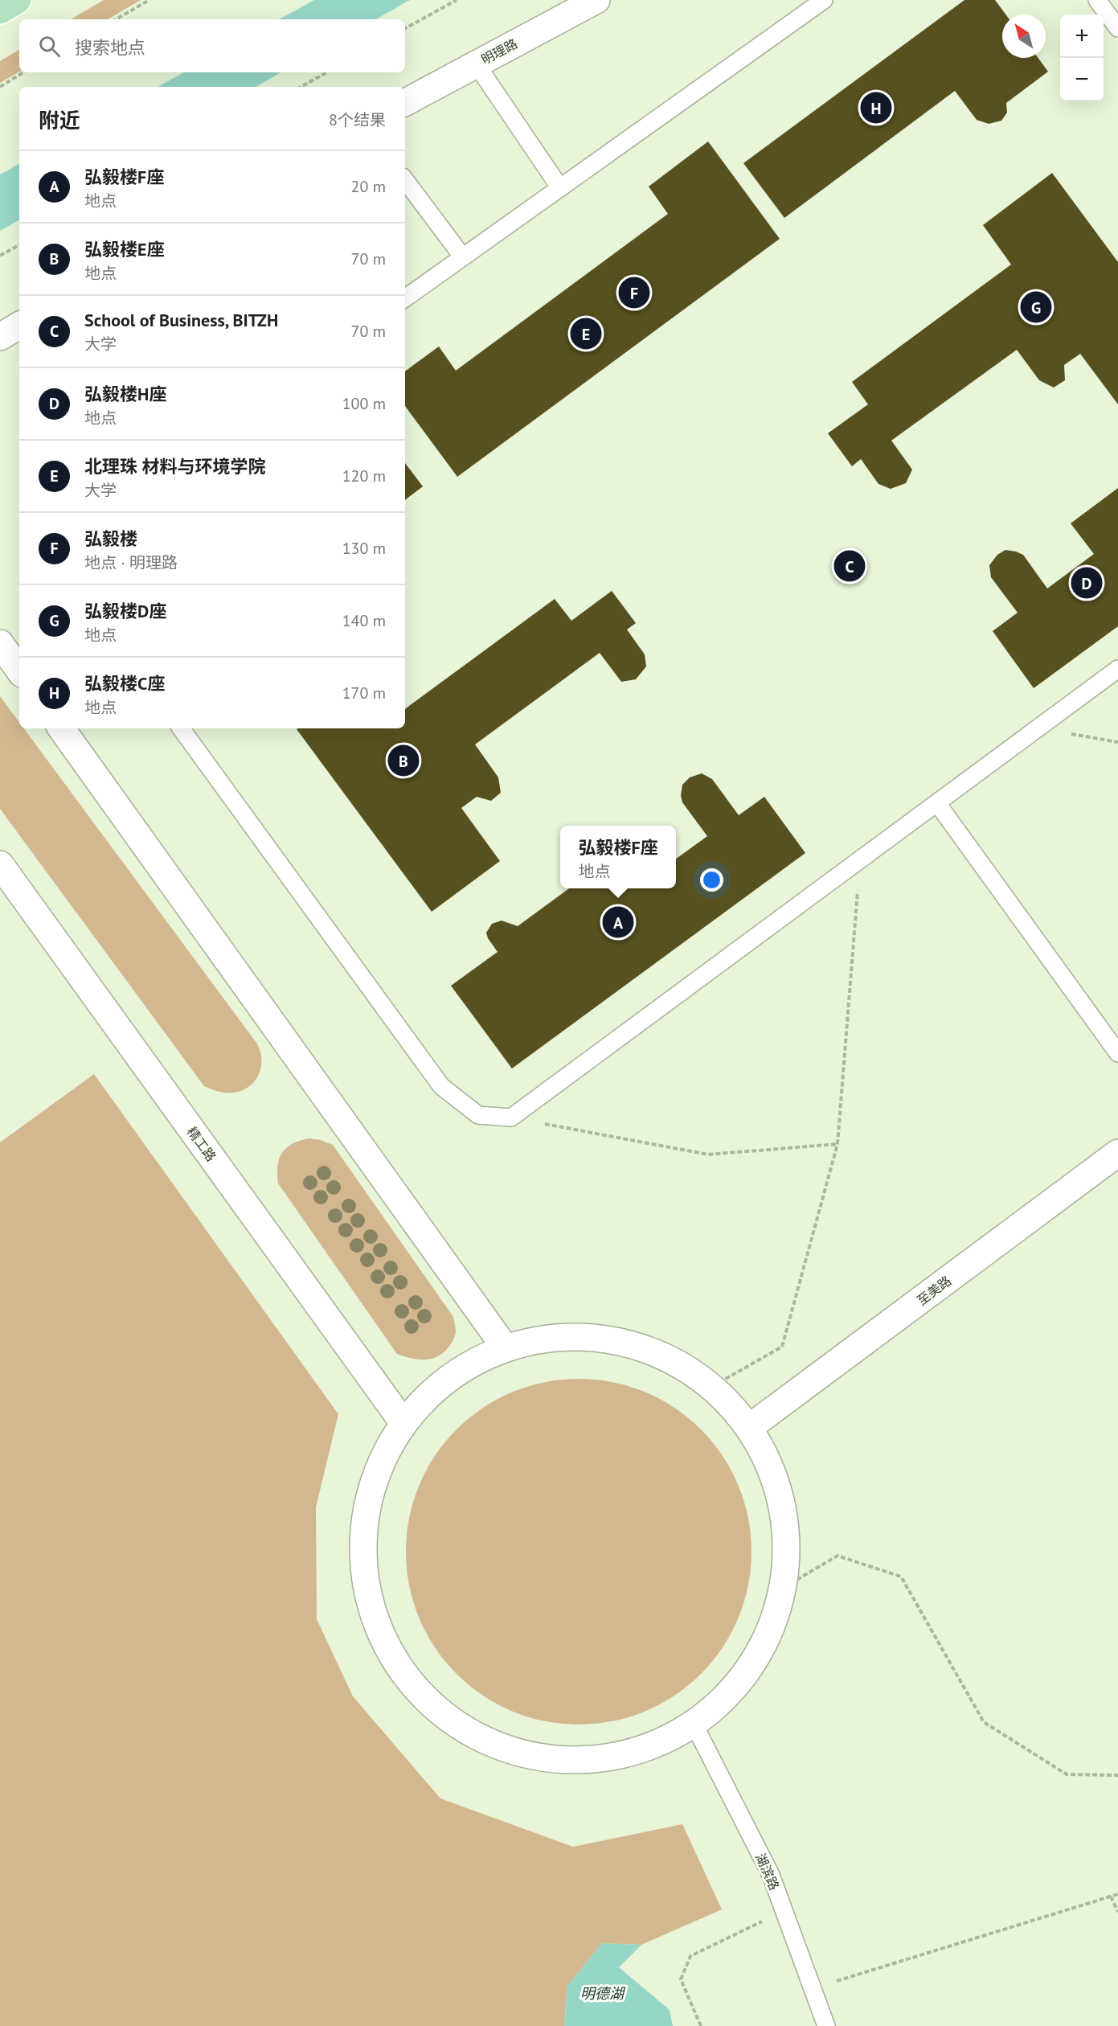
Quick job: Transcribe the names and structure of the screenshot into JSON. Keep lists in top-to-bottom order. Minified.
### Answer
{"streets":{"street":["明理路","精工路","至美路"],"lane":["湖滨路"]},"water":["明德湖"],"north":"top left","page":{"map_buttons":["+","−"],"search":"搜索地点","heading":["附近","8个结果"],"pins":["H","F","G","E","C","D","B","A"],"list":[{"mark":"A","name":"弘毅楼F座","note":"地点","value":"20 m"},{"mark":"B","name":"弘毅楼E座","note":"地点","value":"70 m"},{"mark":"C","name":"School of Business, BITZH","note":"大学","value":"70 m"},{"mark":"D","name":"弘毅楼H座","note":"地点","value":"100 m"},{"mark":"E","name":"北理珠 材料与环境学院","note":"大学","value":"120 m"},{"mark":"F","name":"弘毅楼","note":"地点 · 明理路","value":"130 m"},{"mark":"G","name":"弘毅楼D座","note":"地点","value":"140 m"},{"mark":"H","name":"弘毅楼C座","note":"地点","value":"170 m"}],"popup":["弘毅楼F座","地点"]}}
